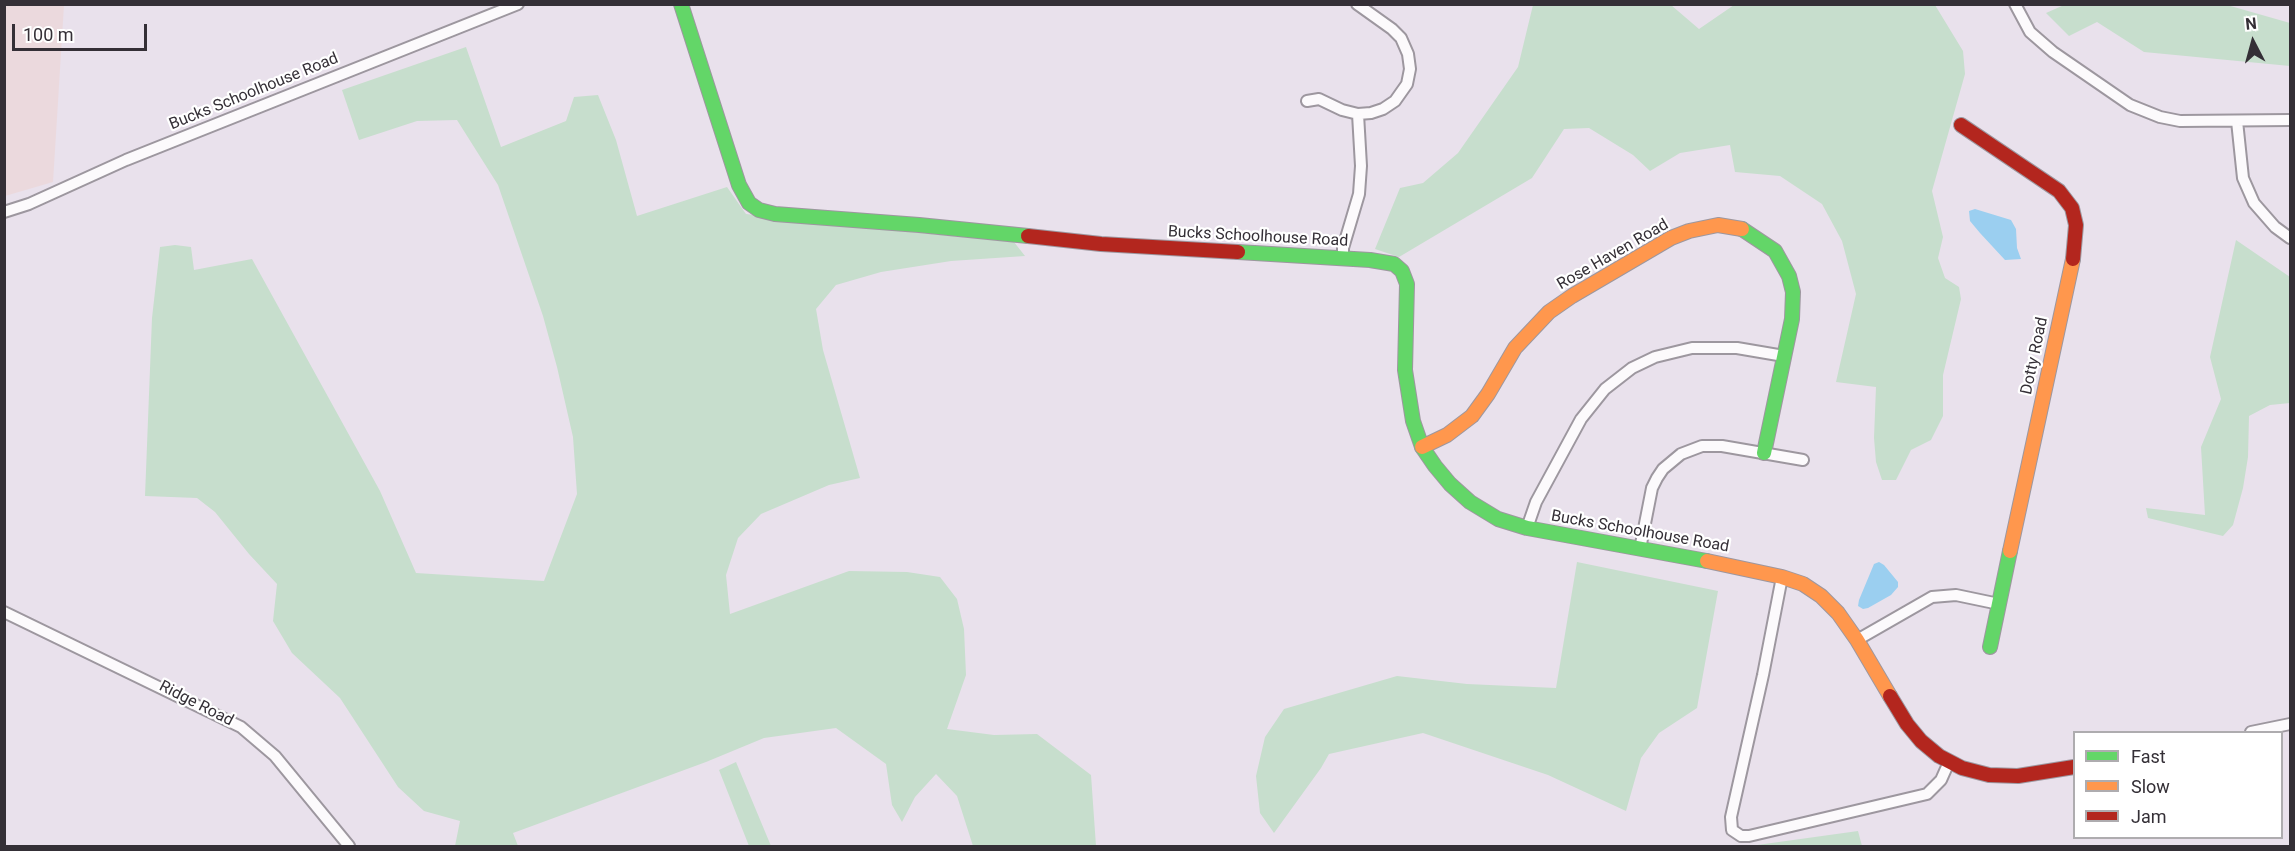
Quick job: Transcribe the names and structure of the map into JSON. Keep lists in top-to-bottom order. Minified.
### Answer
{"streets":{"street":["Bucks Schoolhouse Road","Rose Haven Road","Dotty Road","Ridge Road"]},"crossings":[["Bucks Schoolhouse Road","Rose Haven Road"]],"legend":["Fast","Slow","Jam"],"scale_bar":"100 m","north":"top"}
